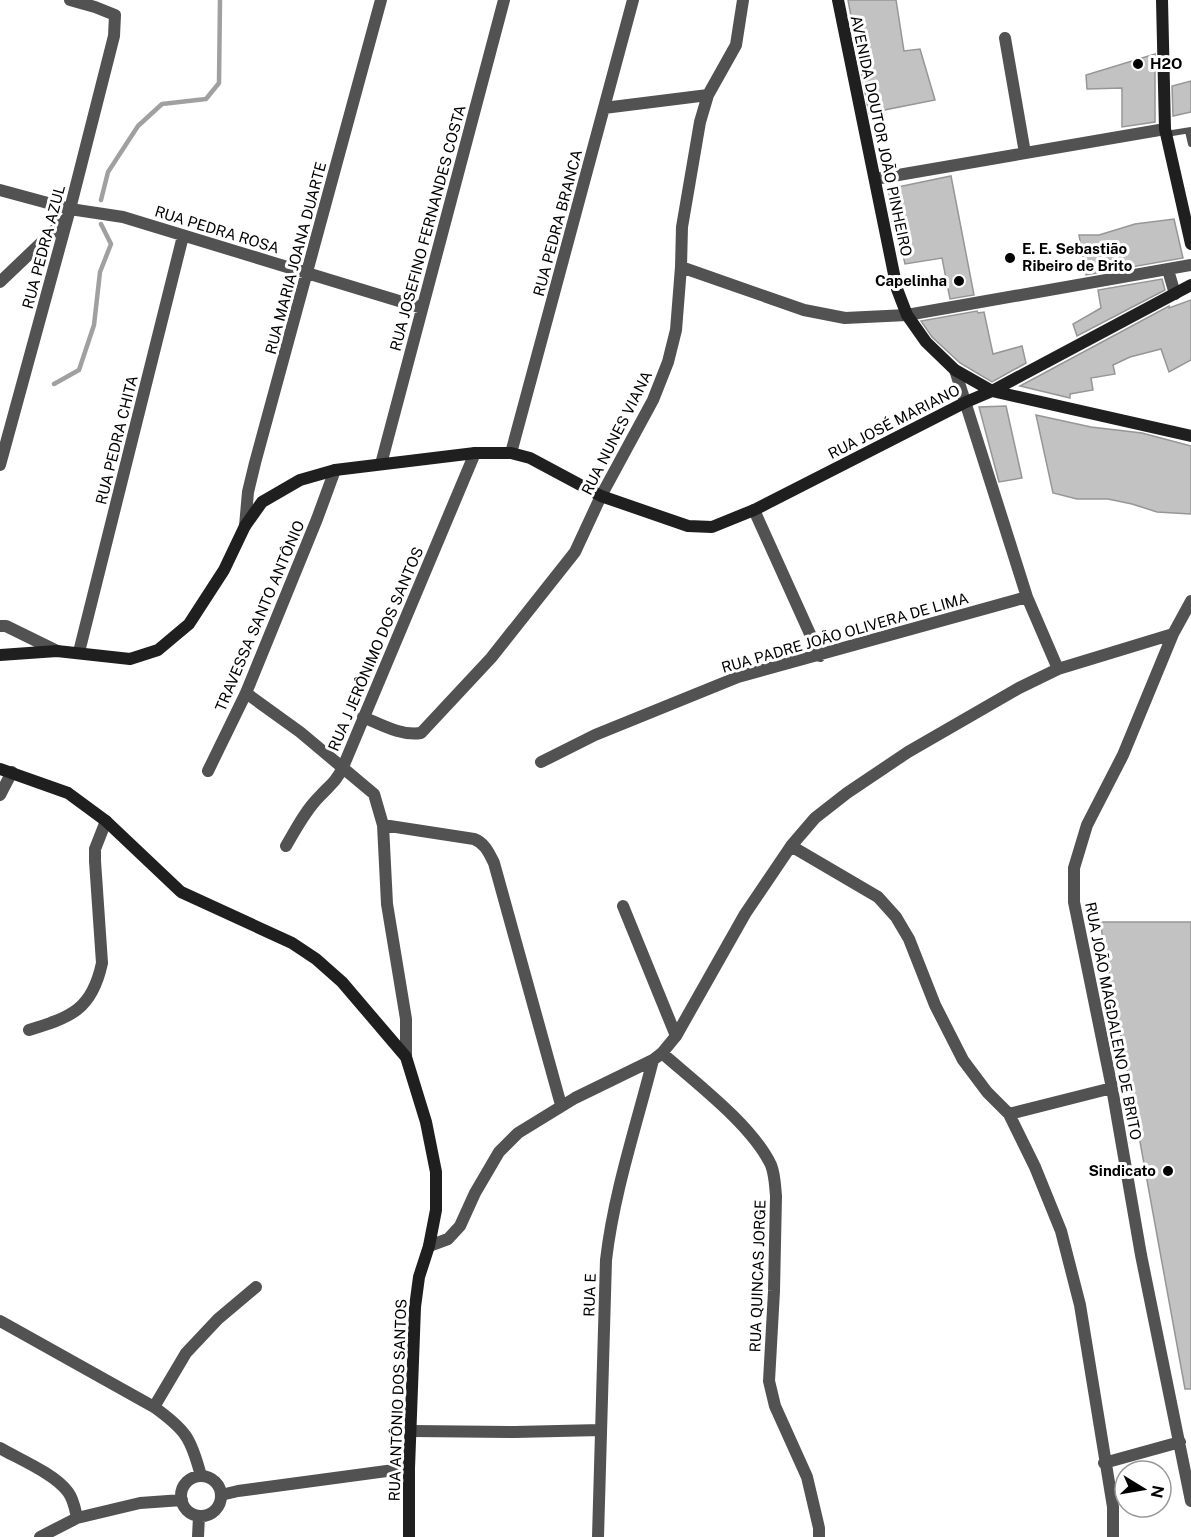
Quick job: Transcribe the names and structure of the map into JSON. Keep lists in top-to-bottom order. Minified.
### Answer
{"streets":{"street":["AVENIDA DOUTOR JOÃO PINHEIRO","RUA PEDRA BRANCA","RUA JOSEFINO FERNANDES COSTA","RUA PEDRA ROSA","RUA PEDRA AZUL","RUA MARIA JOANA DUARTE","RUA JOSÉ MARIANO","RUA NUNES VIANA","RUA PEDRA CHITA","TRAVESSA SANTO ANTÔNIO","RUA PADRE JOÃO OLIVERA DE LIMA","RUA J JERÔNIMO DOS SANTOS","RUA JOÃO MAGDALENO DE BRITO","RUA QUINCAS JORGE","RUA E","RUA ANTÔNIO DOS SANTOS"]},"crossings":[["AVENIDA DOUTOR JOÃO PINHEIRO","RUA JOSÉ MARIANO"],["RUA JOSEFINO FERNANDES COSTA","RUA PEDRA ROSA"],["RUA PEDRA ROSA","RUA PEDRA AZUL"],["RUA PEDRA ROSA","RUA MARIA JOANA DUARTE"],["RUA PEDRA ROSA","RUA PEDRA CHITA"],["RUA JOSÉ MARIANO","RUA NUNES VIANA"],["RUA NUNES VIANA","RUA J JERÔNIMO DOS SANTOS"],["RUA QUINCAS JORGE","RUA E"]],"places":["H2O","E. E. Sebastião Ribeiro de Brito","Capelinha","Sindicato"],"north":"right"}
